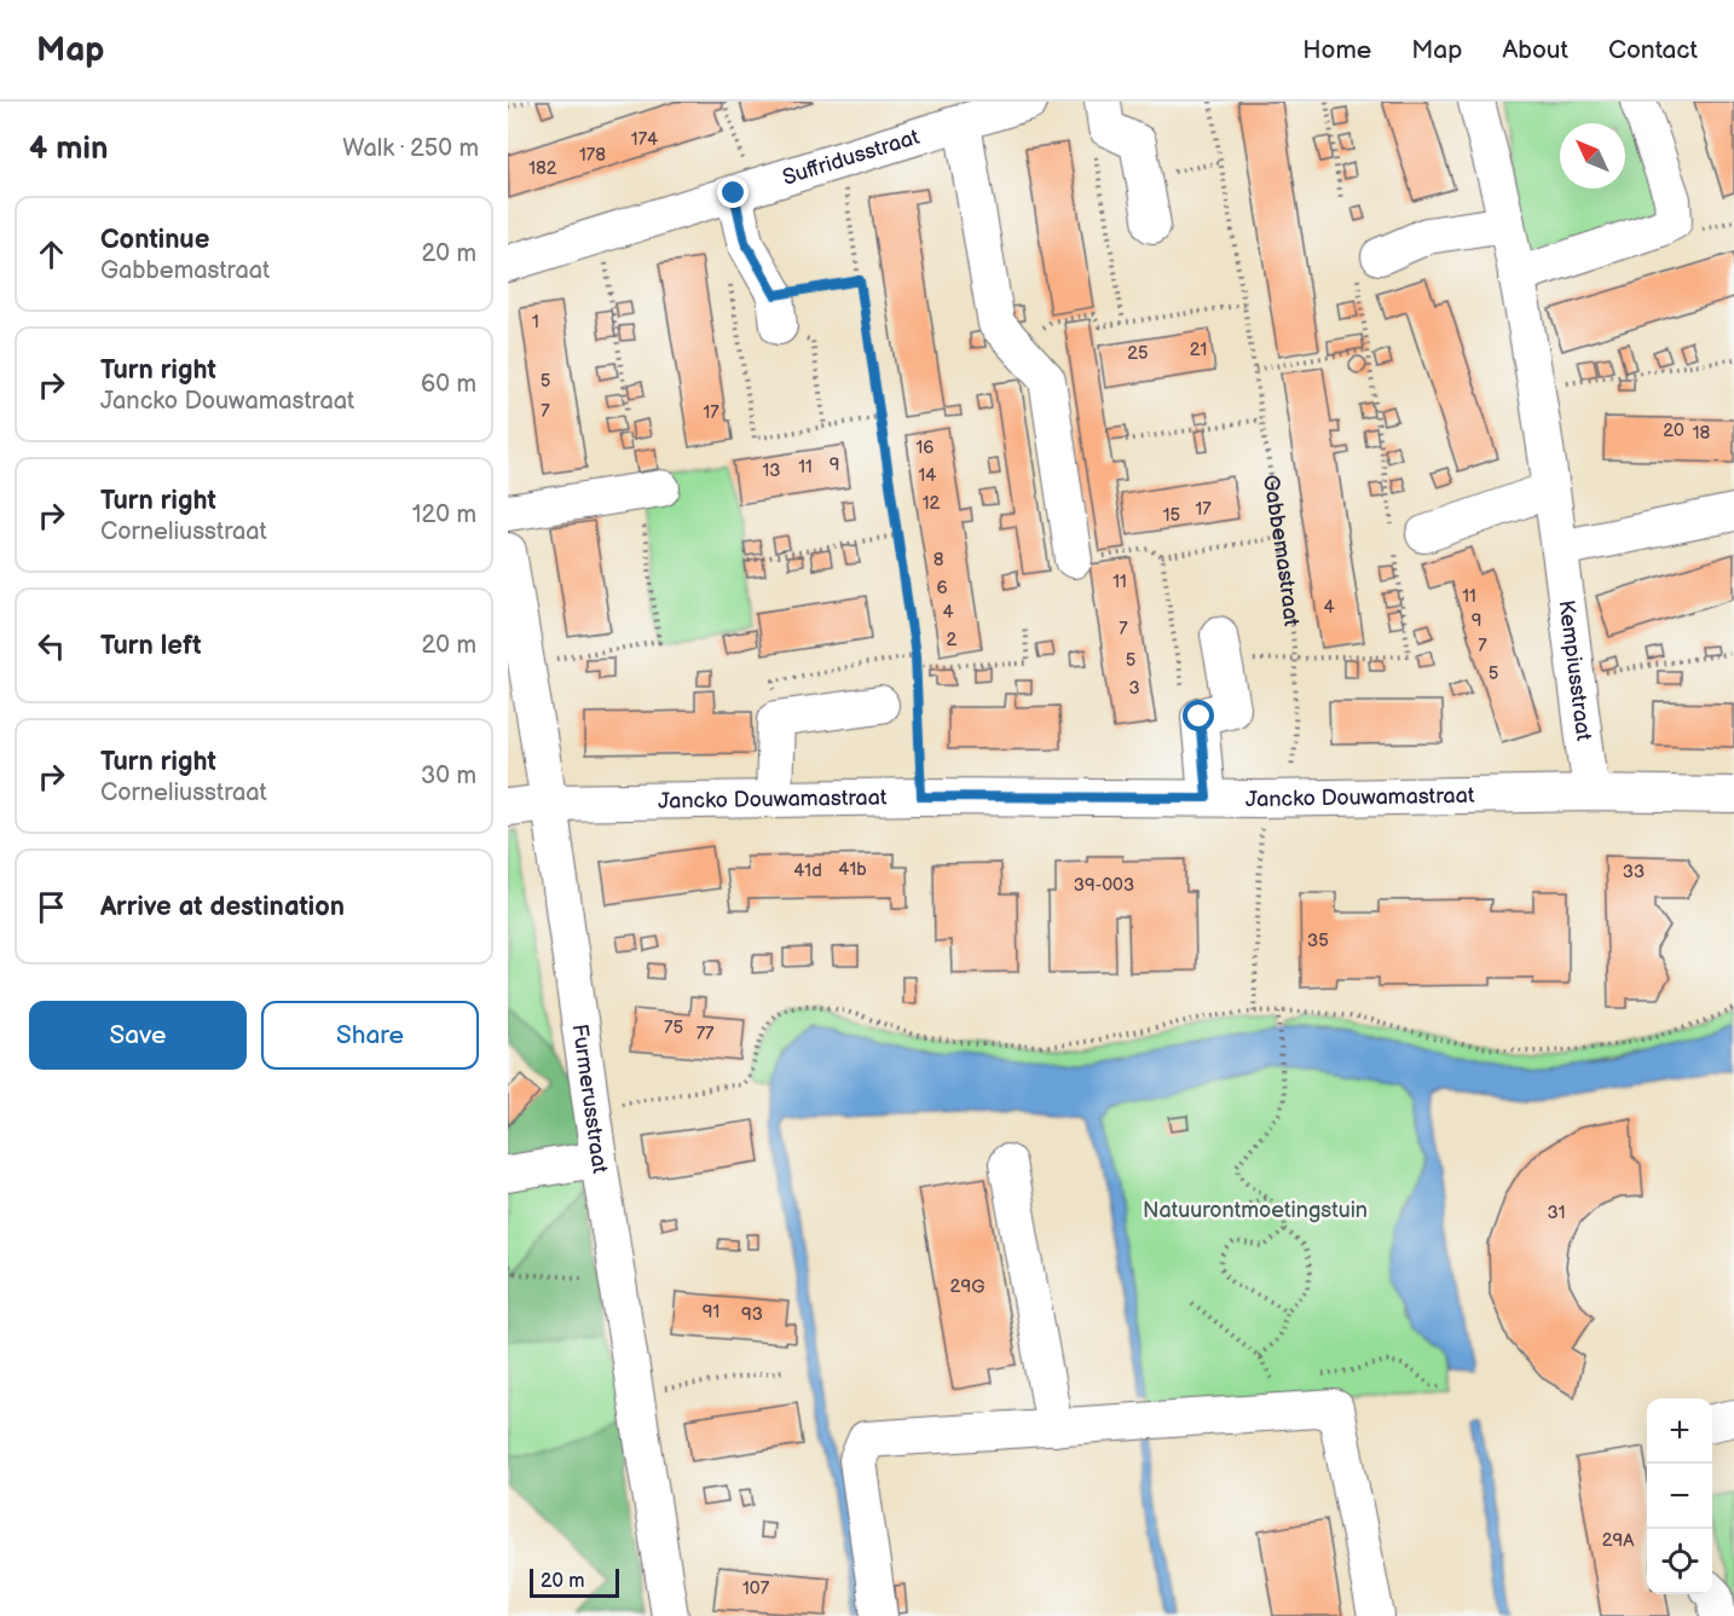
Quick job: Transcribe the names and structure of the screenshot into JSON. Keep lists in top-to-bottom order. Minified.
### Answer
{"streets":{"street":["Suffridusstraat","Kempiusstraat","Jancko Douwamastraat","Furmerusstraat"],"path":["Gabbemastraat"]},"crossings":[["Gabbemastraat","Jancko Douwamastraat"],["Kempiusstraat","Jancko Douwamastraat"],["Jancko Douwamastraat","Furmerusstraat"]],"parks":["Natuurontmoetingstuin"],"house_numbers":["174","178","182","1","21","25","5","7","17","20","18","16","9","11","13","14","12","17","15","8","11","6","11","4","4","9","7","2","7","5","5","3","41b","41d","33","39-003","35","75","77","31","29G","91","93","29A","107"],"scale_bar":"20 m","north":"top left","page":{"header":"Map","nav":["Home","Map","About","Contact"],"heading":["4 min","Walk · 250 m"],"list":[["Continue","Gabbemastraat","20 m"],["Turn right","Jancko Douwamastraat","60 m"],["Turn right","Corneliusstraat","120 m"],["Turn left","20 m"],["Turn right","Corneliusstraat","30 m"],"Arrive at destination"],"buttons":["Save","Share"],"map_buttons":["+","−"],"scale":"20 m"}}
